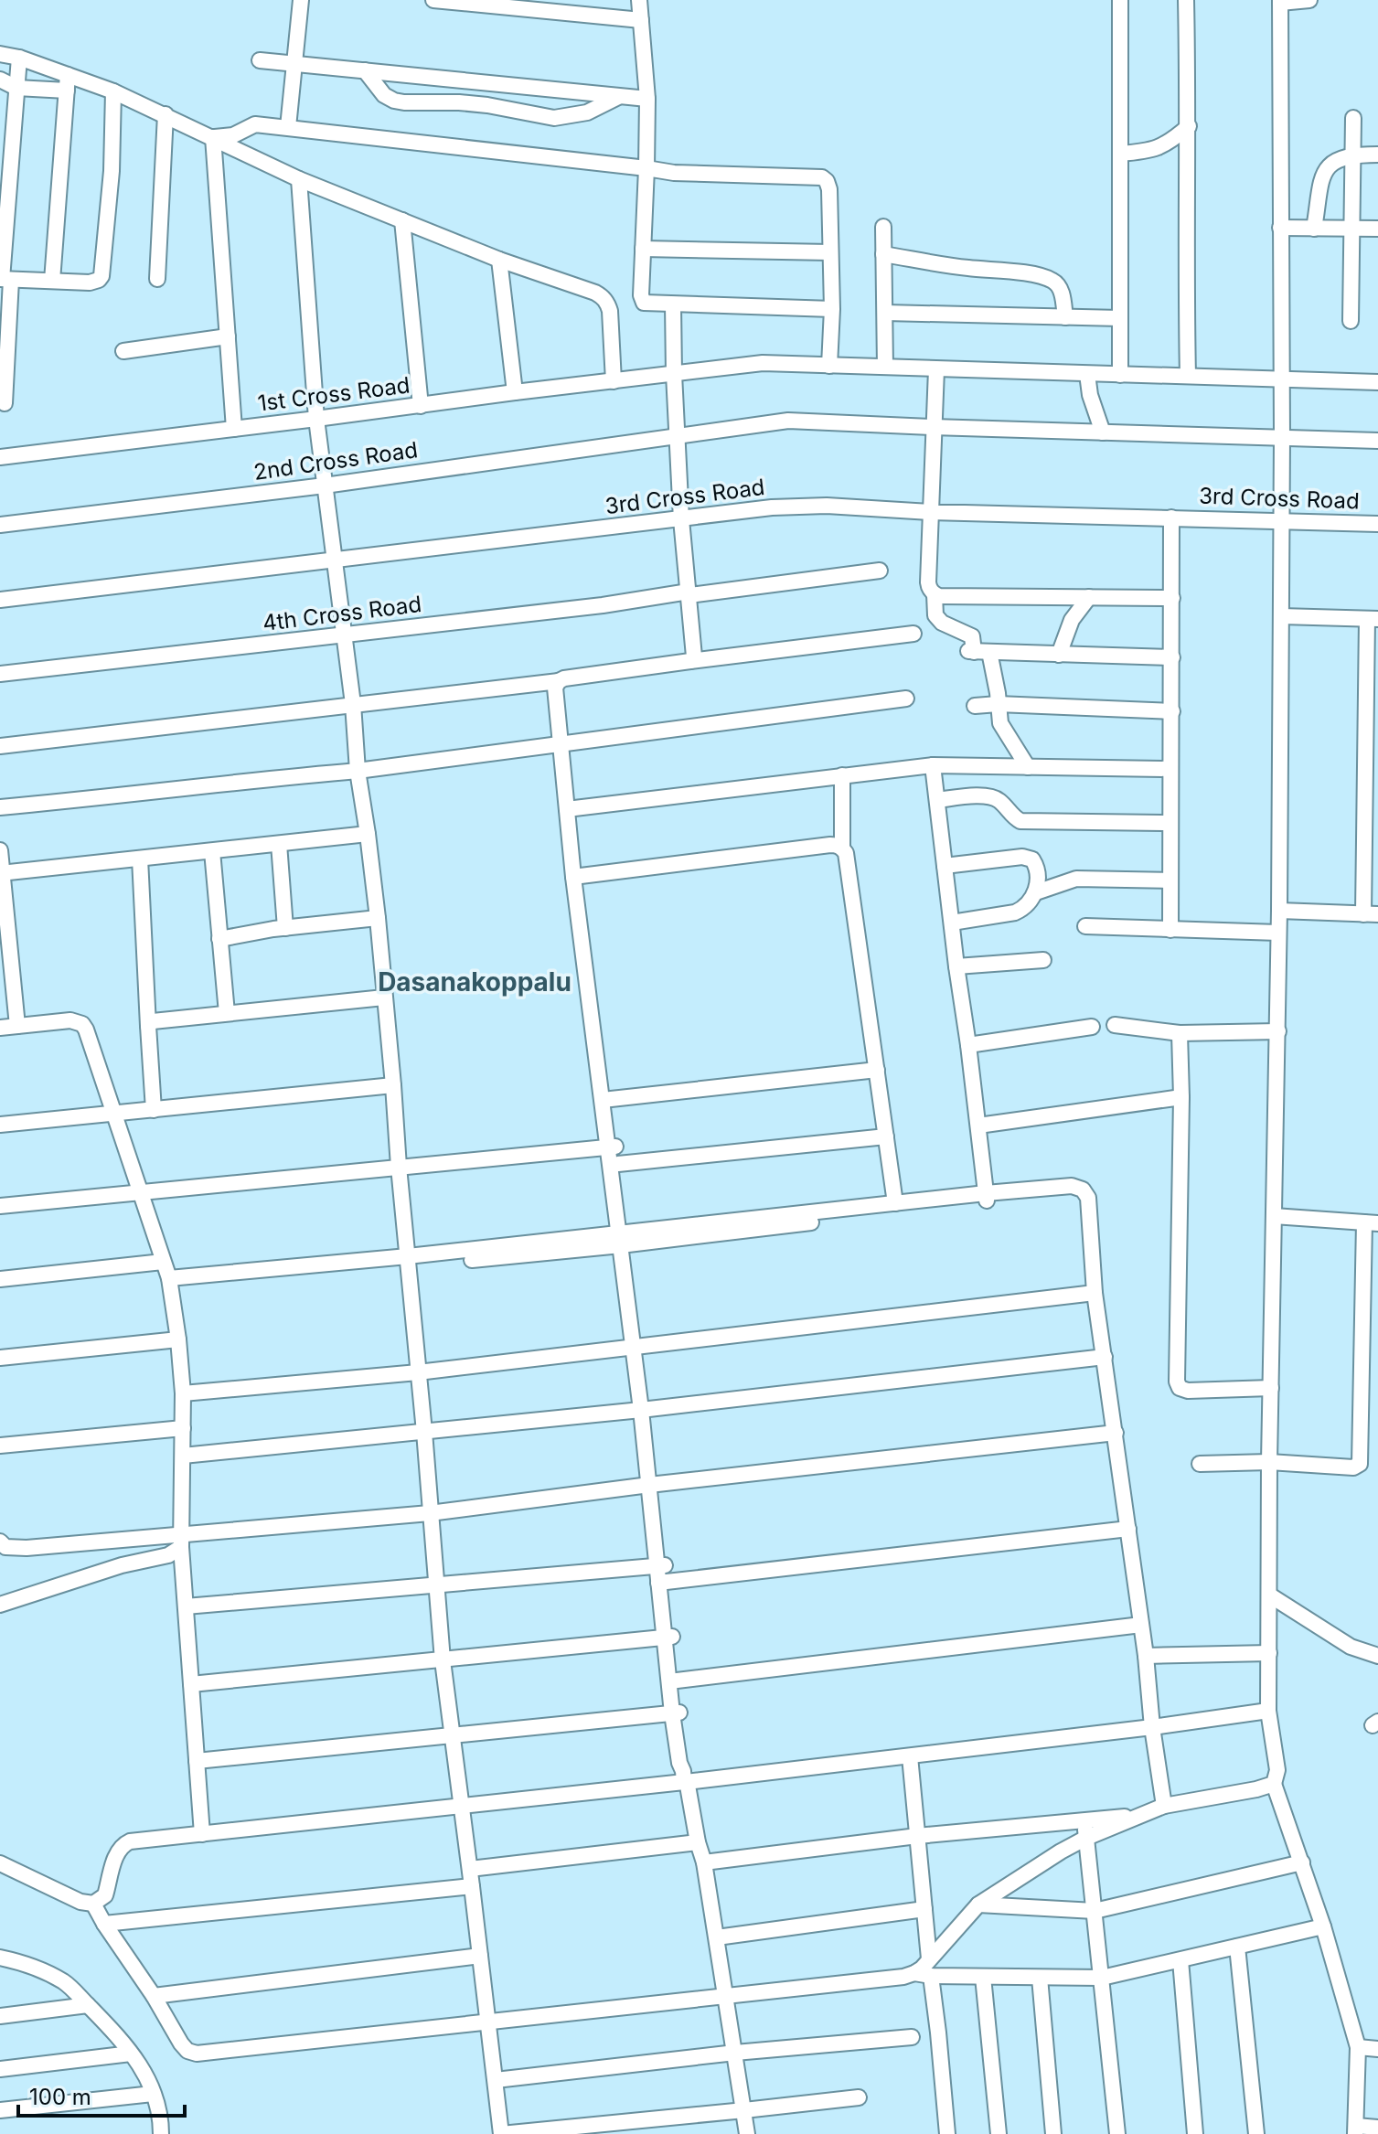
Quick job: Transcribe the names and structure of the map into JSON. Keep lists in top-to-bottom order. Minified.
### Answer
{"streets":{"street":["1st Cross Road","2nd Cross Road","3rd Cross Road","4th Cross Road"]},"districts":["Dasanakoppalu"],"scale_bar":"100 m"}
